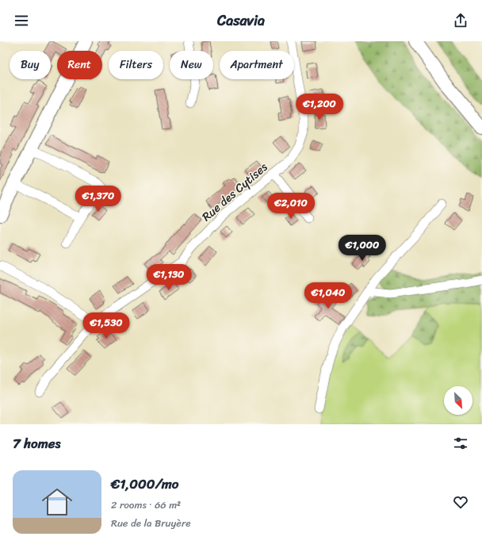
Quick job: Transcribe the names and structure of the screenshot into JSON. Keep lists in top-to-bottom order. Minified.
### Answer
{"streets":{"street":["Rue des Cytises"]},"north":"bottom right","page":{"header":"Casavia","chip":["Buy","Rent","Filters","New","Apartment"],"price":["€1,200","€1,370","€2,010","€1,000","€1,130","€1,040","€1,530"],"heading":"7 homes","list":[{"name":"€1,000/mo","note":"2 rooms · 66 m² · Rue de la Bruyère"}]}}
